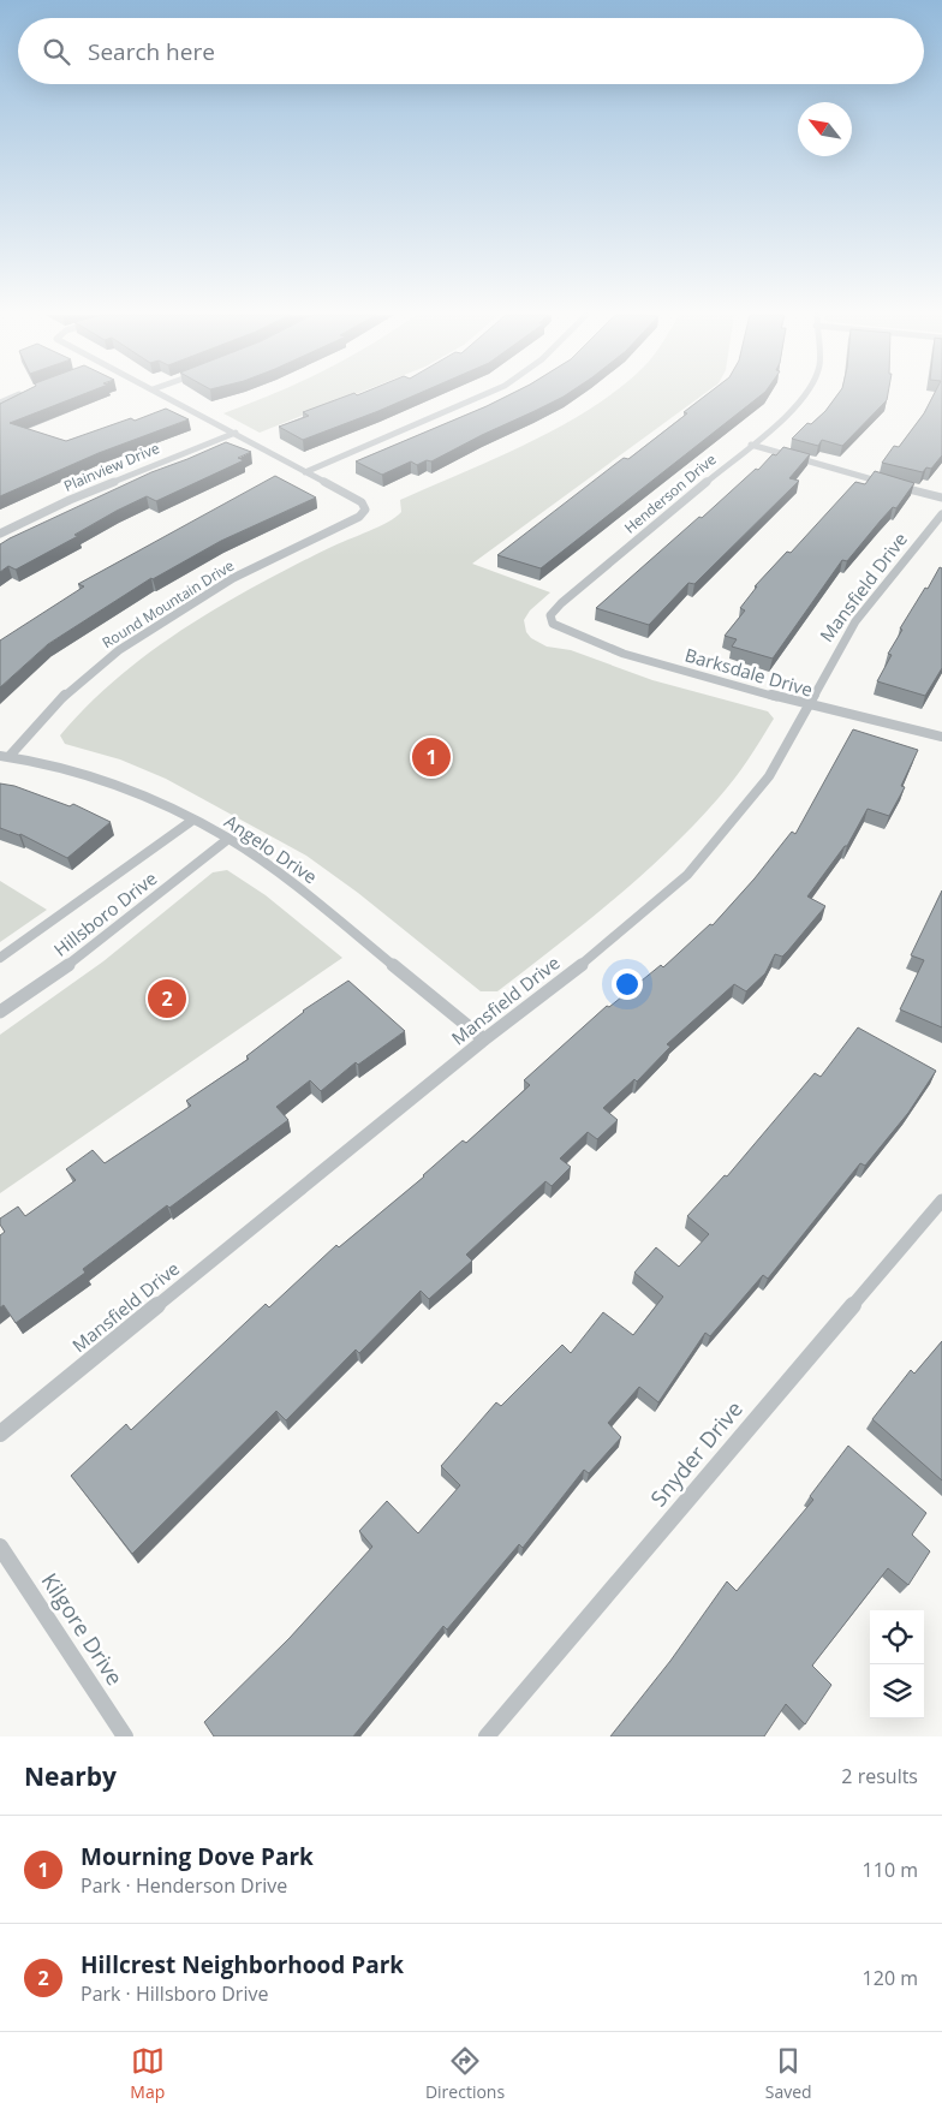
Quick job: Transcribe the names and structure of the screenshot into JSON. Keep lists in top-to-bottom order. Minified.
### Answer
{"streets":{"street":["Plainview Drive","Henderson Drive","Mansfield Drive","Round Mountain Drive","Barksdale Drive","Angelo Drive","Hillsboro Drive","Snyder Drive","Kilgore Drive"]},"crossings":[["Henderson Drive","Barksdale Drive"],["Mansfield Drive","Barksdale Drive"],["Mansfield Drive","Angelo Drive"],["Round Mountain Drive","Angelo Drive"],["Angelo Drive","Hillsboro Drive"]],"north":"top left","page":{"search":"Search here","pins":["1","2"],"heading":["Nearby","2 results"],"list":[{"mark":"1","name":"Mourning Dove Park","note":"Park · Henderson Drive","value":"110 m"},{"mark":"2","name":"Hillcrest Neighborhood Park","note":"Park · Hillsboro Drive","value":"120 m"}],"nav":["Map","Directions","Saved"]}}
